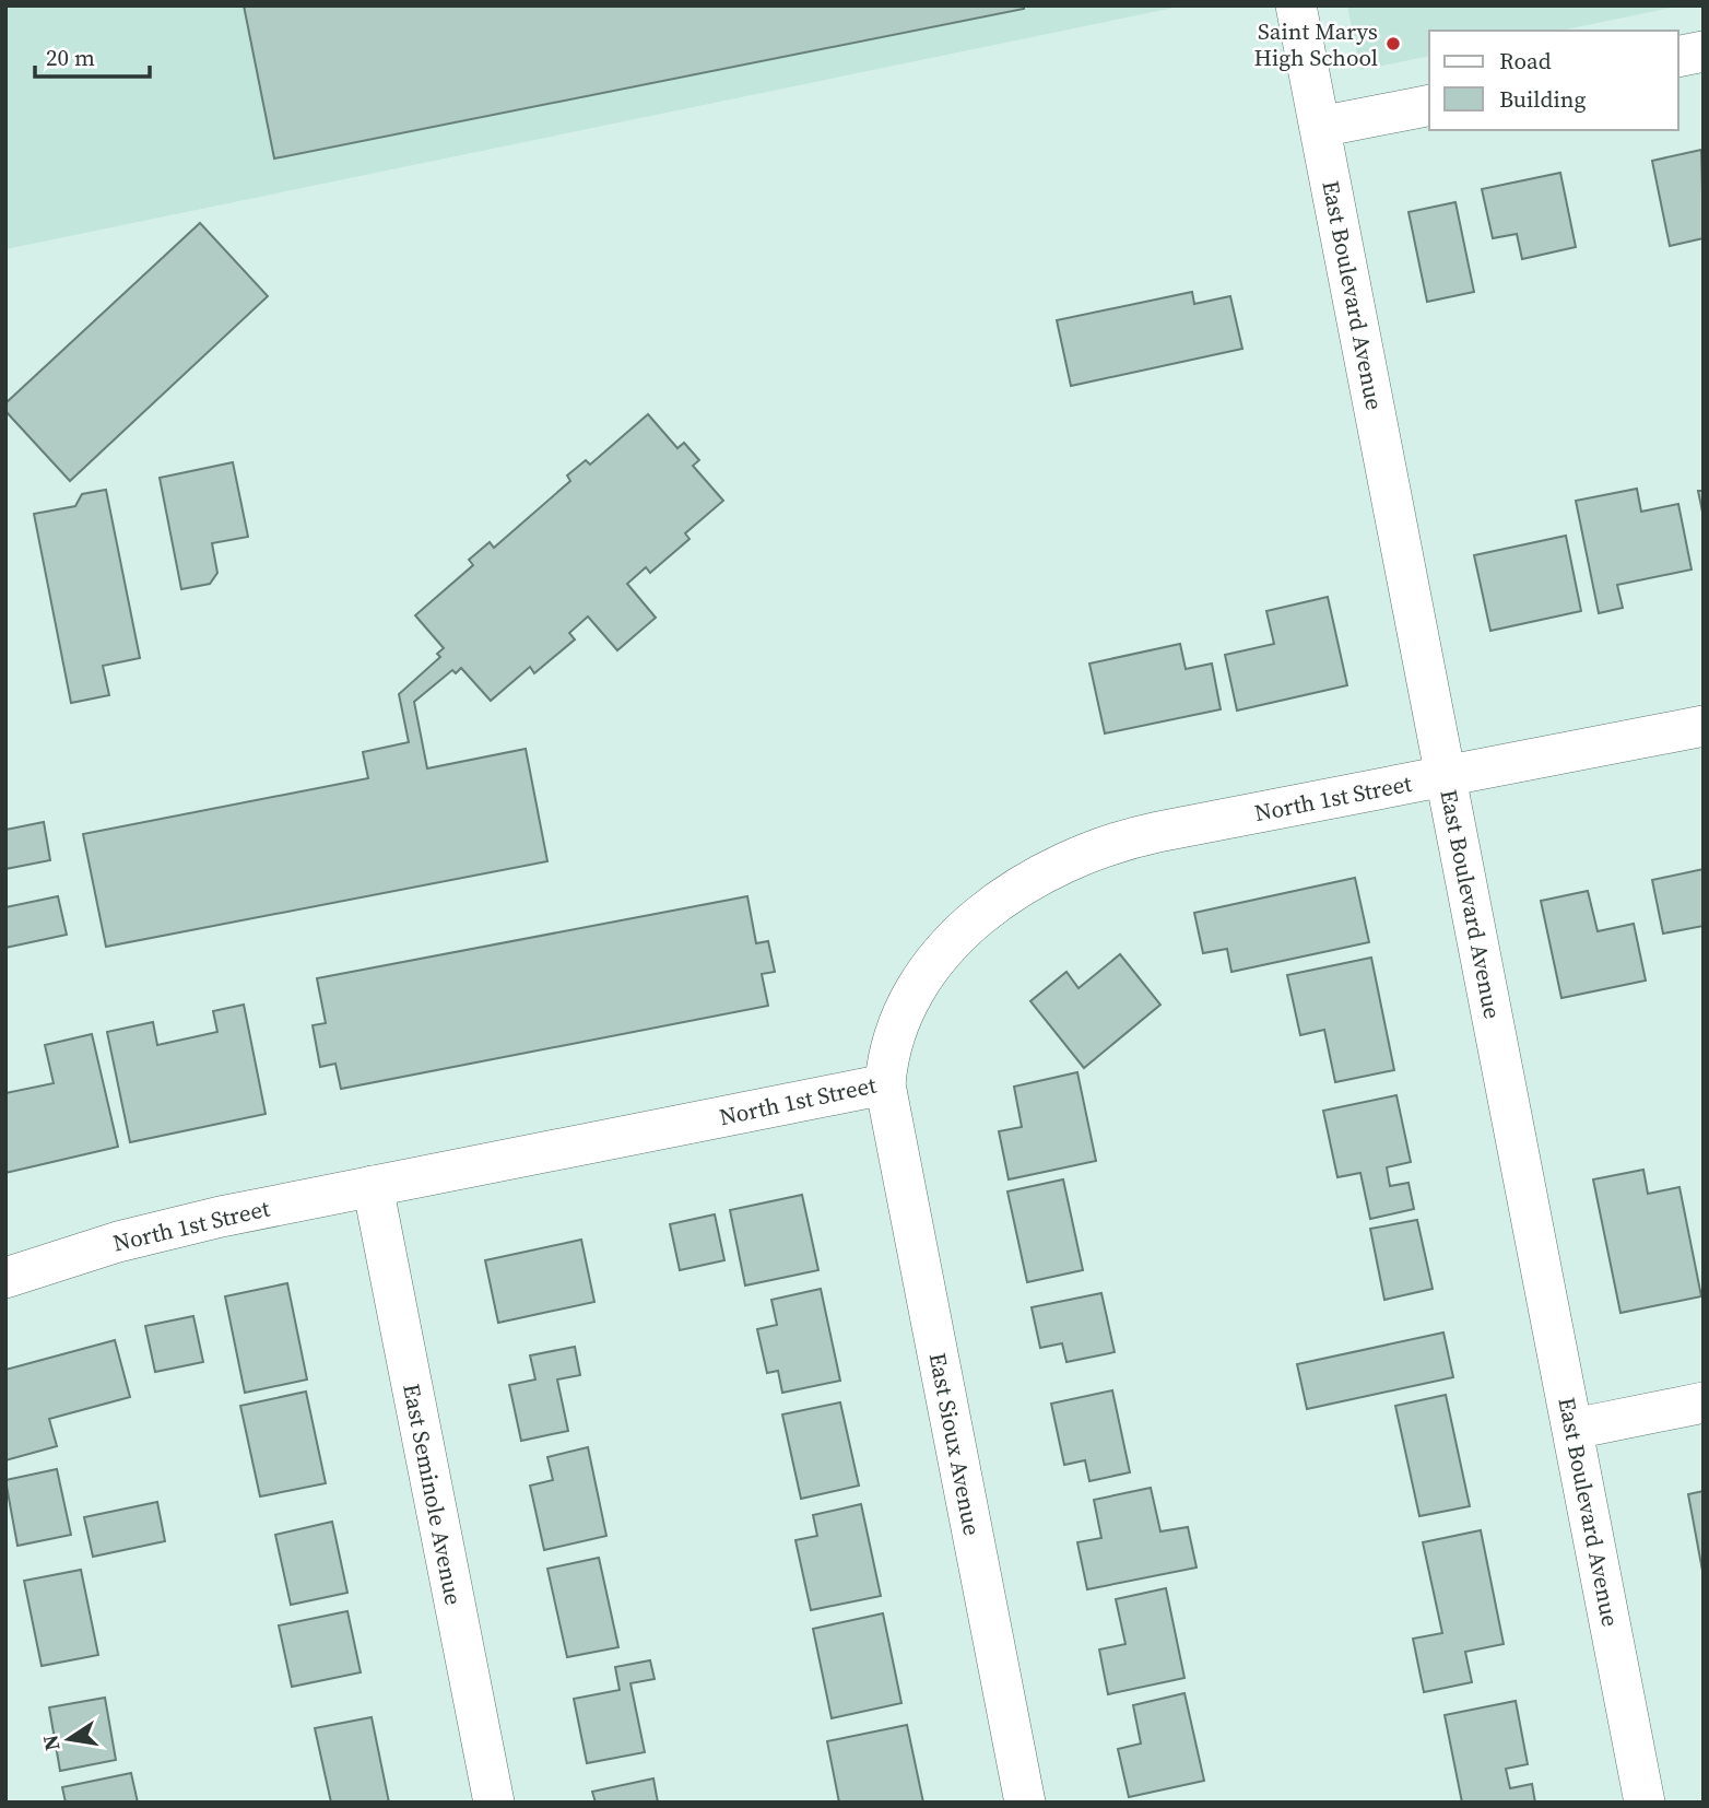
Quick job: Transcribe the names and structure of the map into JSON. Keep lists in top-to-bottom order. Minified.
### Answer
{"streets":{"street":["East Boulevard Avenue","North 1st Street","East Sioux Avenue","East Seminole Avenue"]},"crossings":[["East Boulevard Avenue","North 1st Street"],["North 1st Street","East Sioux Avenue"],["North 1st Street","East Seminole Avenue"]],"places":["Saint Marys High School"],"legend":["Road","Building"],"scale_bar":"20 m","north":"left"}
